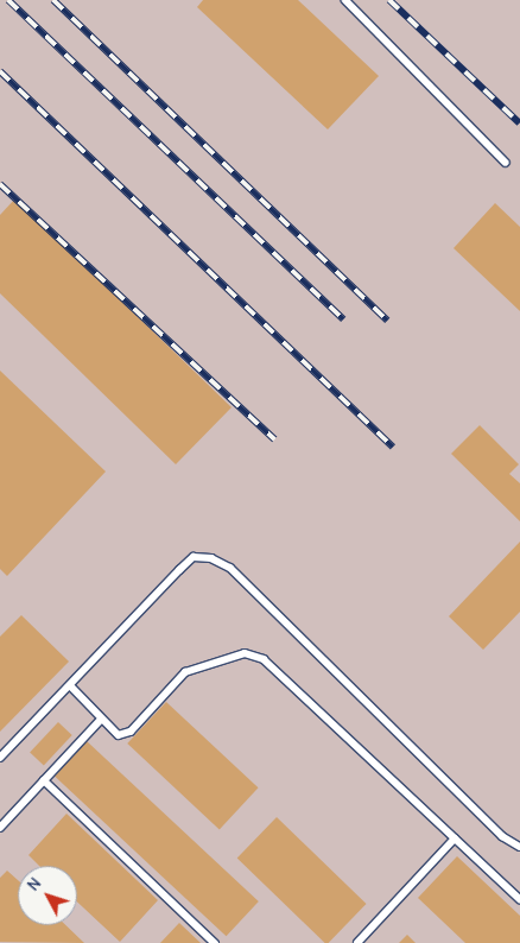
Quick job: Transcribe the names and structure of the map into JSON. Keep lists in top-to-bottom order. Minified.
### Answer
{"north":"top left"}
